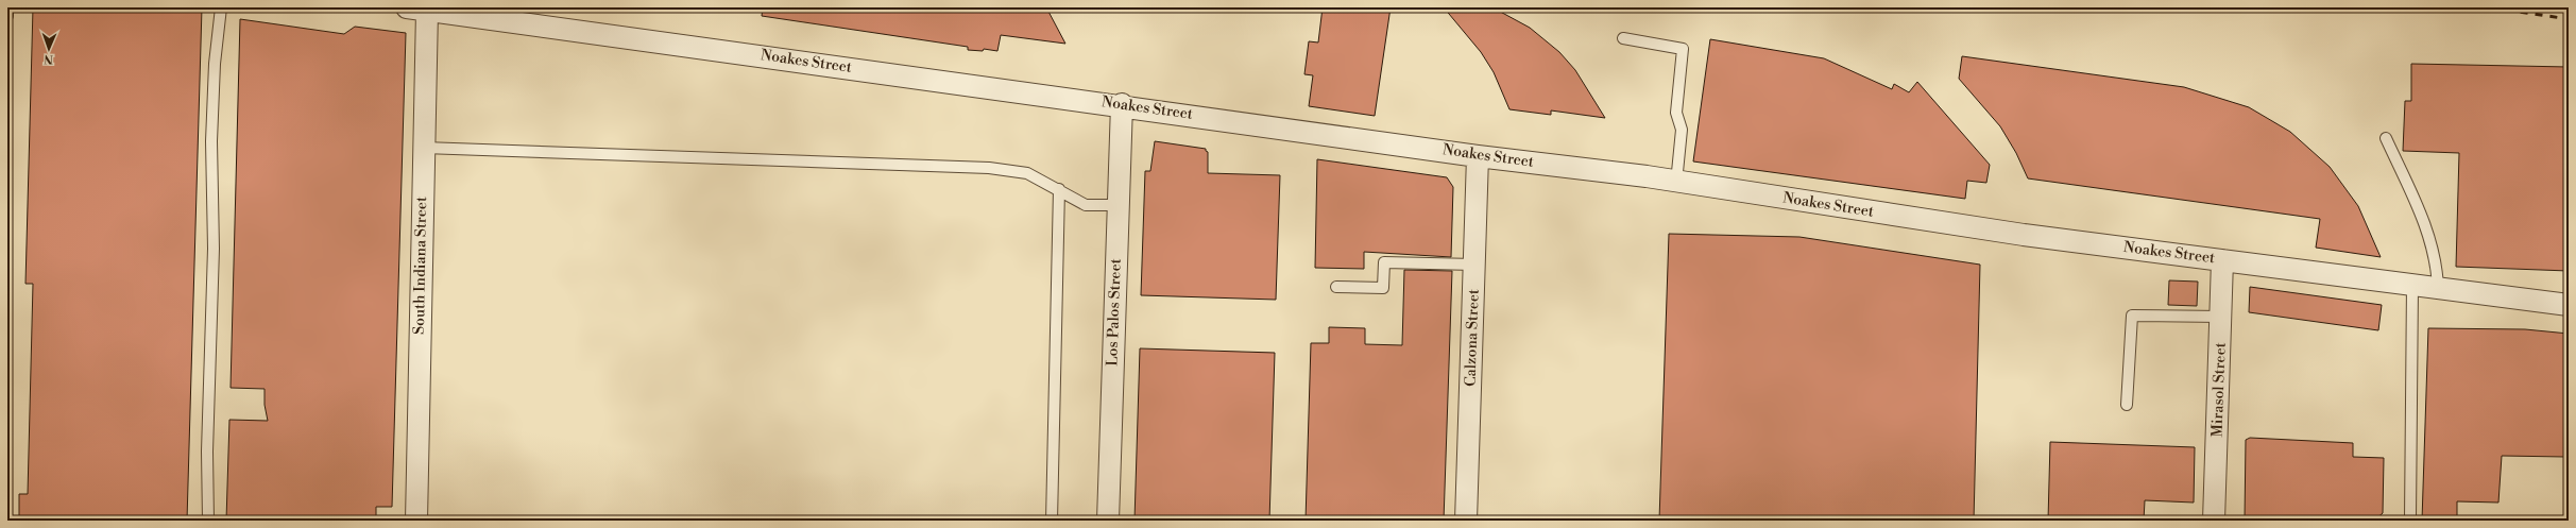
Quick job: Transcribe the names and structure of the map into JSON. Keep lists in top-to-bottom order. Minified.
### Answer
{"streets":{"street":["Noakes Street","South Indiana Street","Los Palos Street","Calzona Street","Mirasol Street"]},"crossings":[["Noakes Street","South Indiana Street"],["Noakes Street","Los Palos Street"],["Noakes Street","Calzona Street"],["Noakes Street","Mirasol Street"]],"north":"bottom"}
